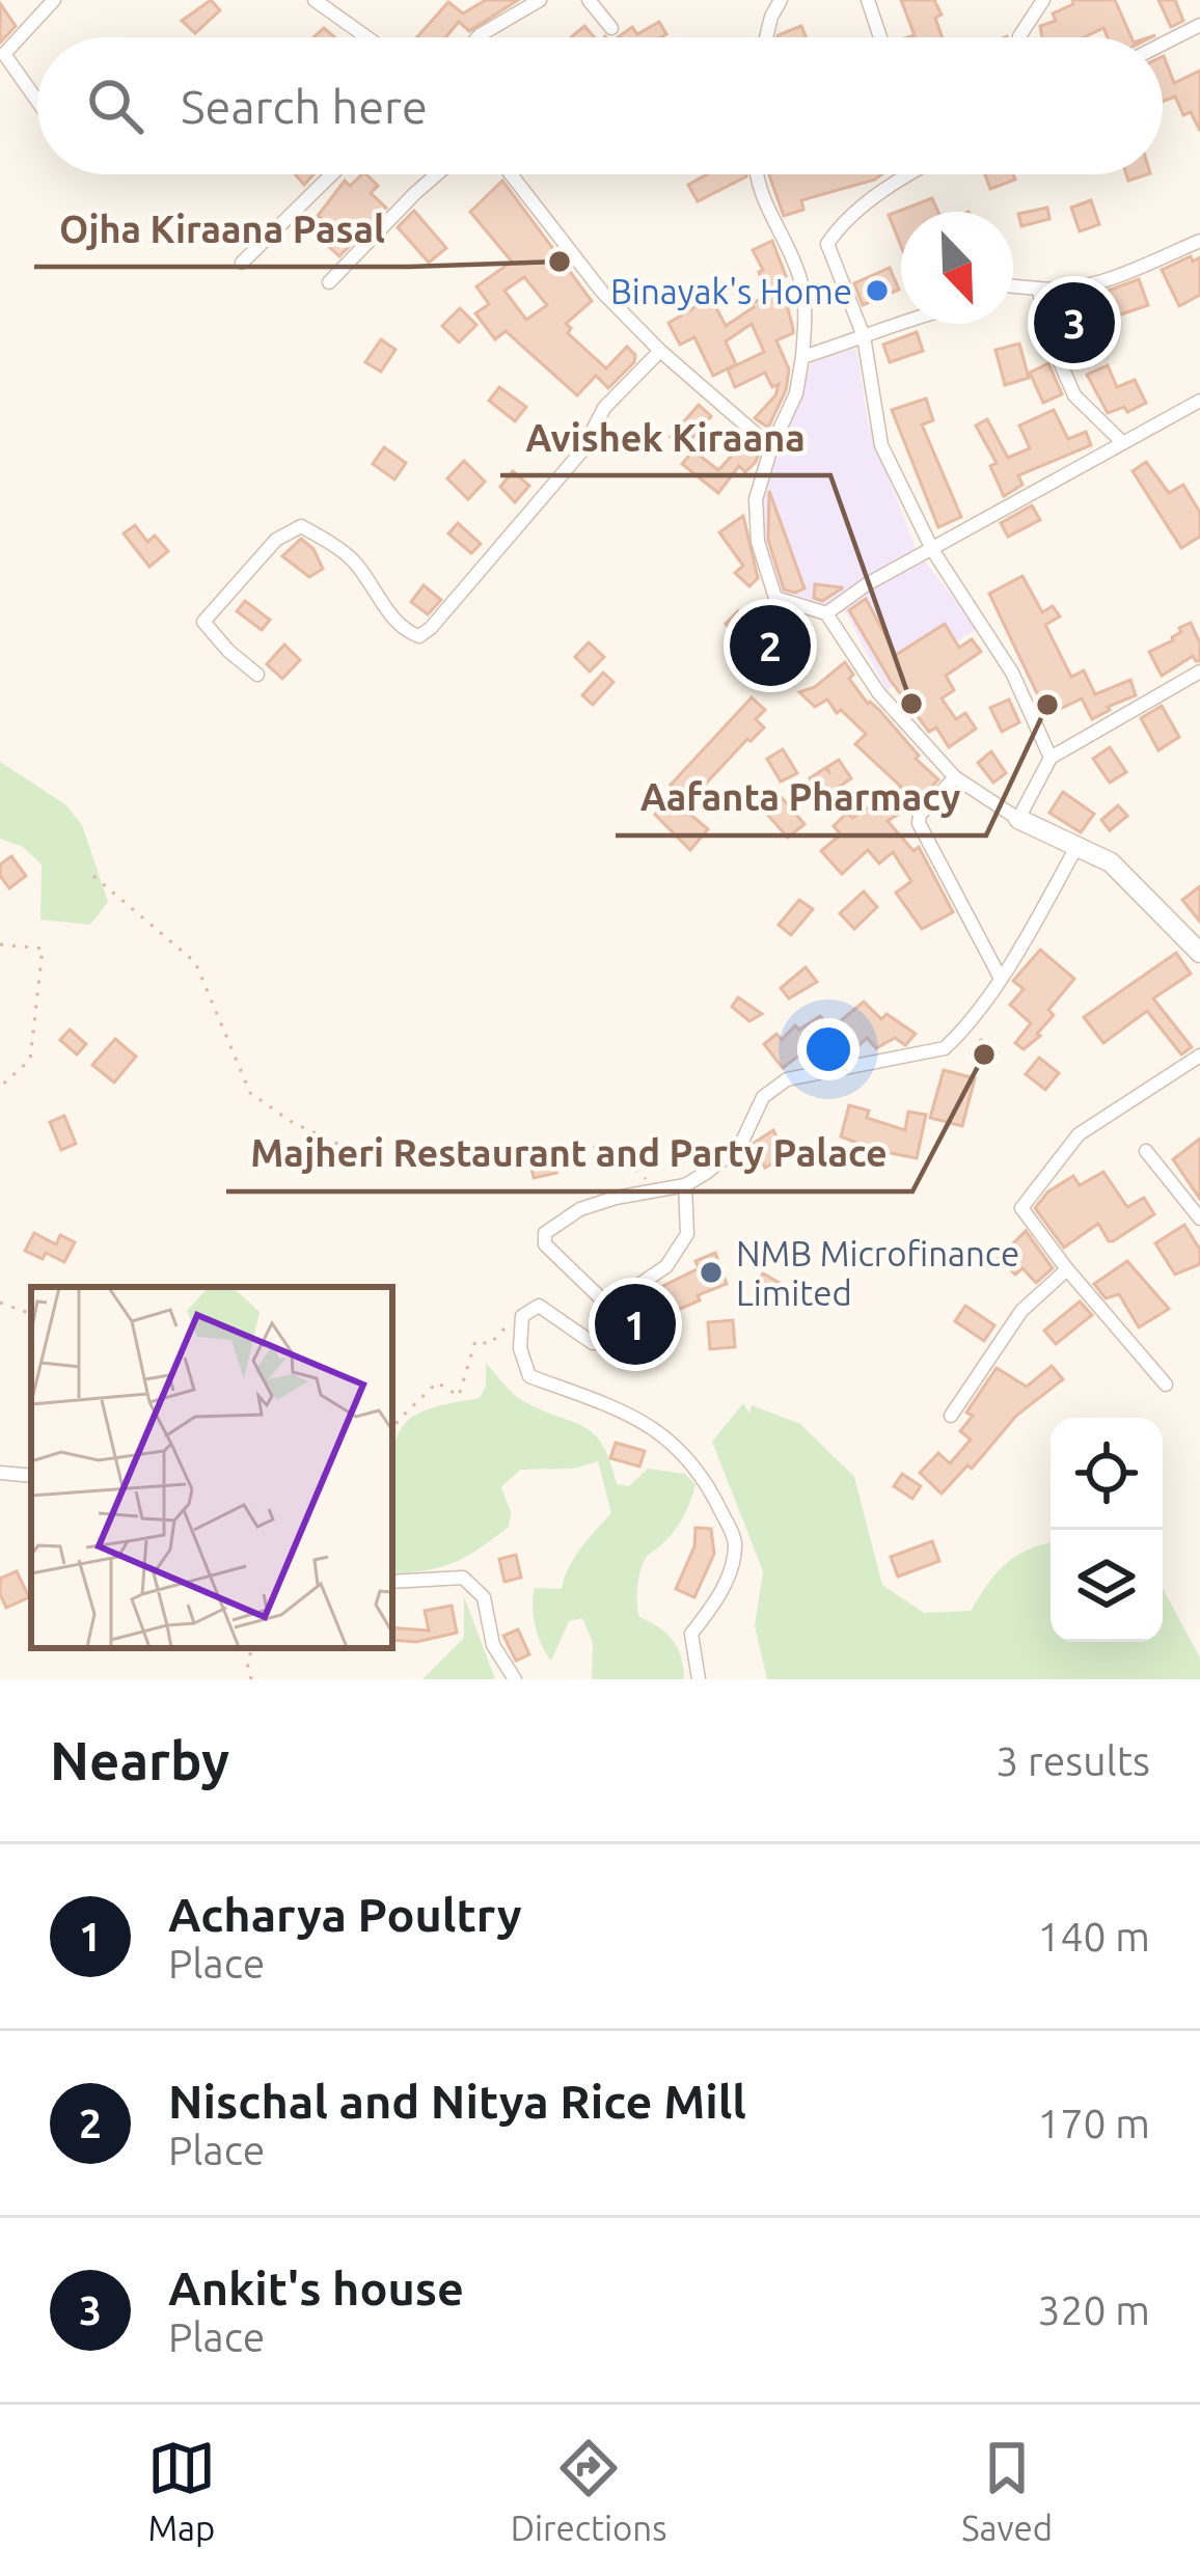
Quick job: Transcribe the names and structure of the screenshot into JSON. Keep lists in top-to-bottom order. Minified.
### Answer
{"places":["Ojha Kiraana Pasal","Binayak's Home","Avishek Kiraana","Aafanta Pharmacy","Majheri Restaurant and Party Palace","NMB Microfinance Limited"],"north":"bottom right","page":{"search":"Search here","pins":["3","2","1"],"heading":["Nearby","3 results"],"list":[{"mark":"1","name":"Acharya Poultry","note":"Place","value":"140 m"},{"mark":"2","name":"Nischal and Nitya Rice Mill","note":"Place","value":"170 m"},{"mark":"3","name":"Ankit's house","note":"Place","value":"320 m"}],"nav":["Map","Directions","Saved"]}}
